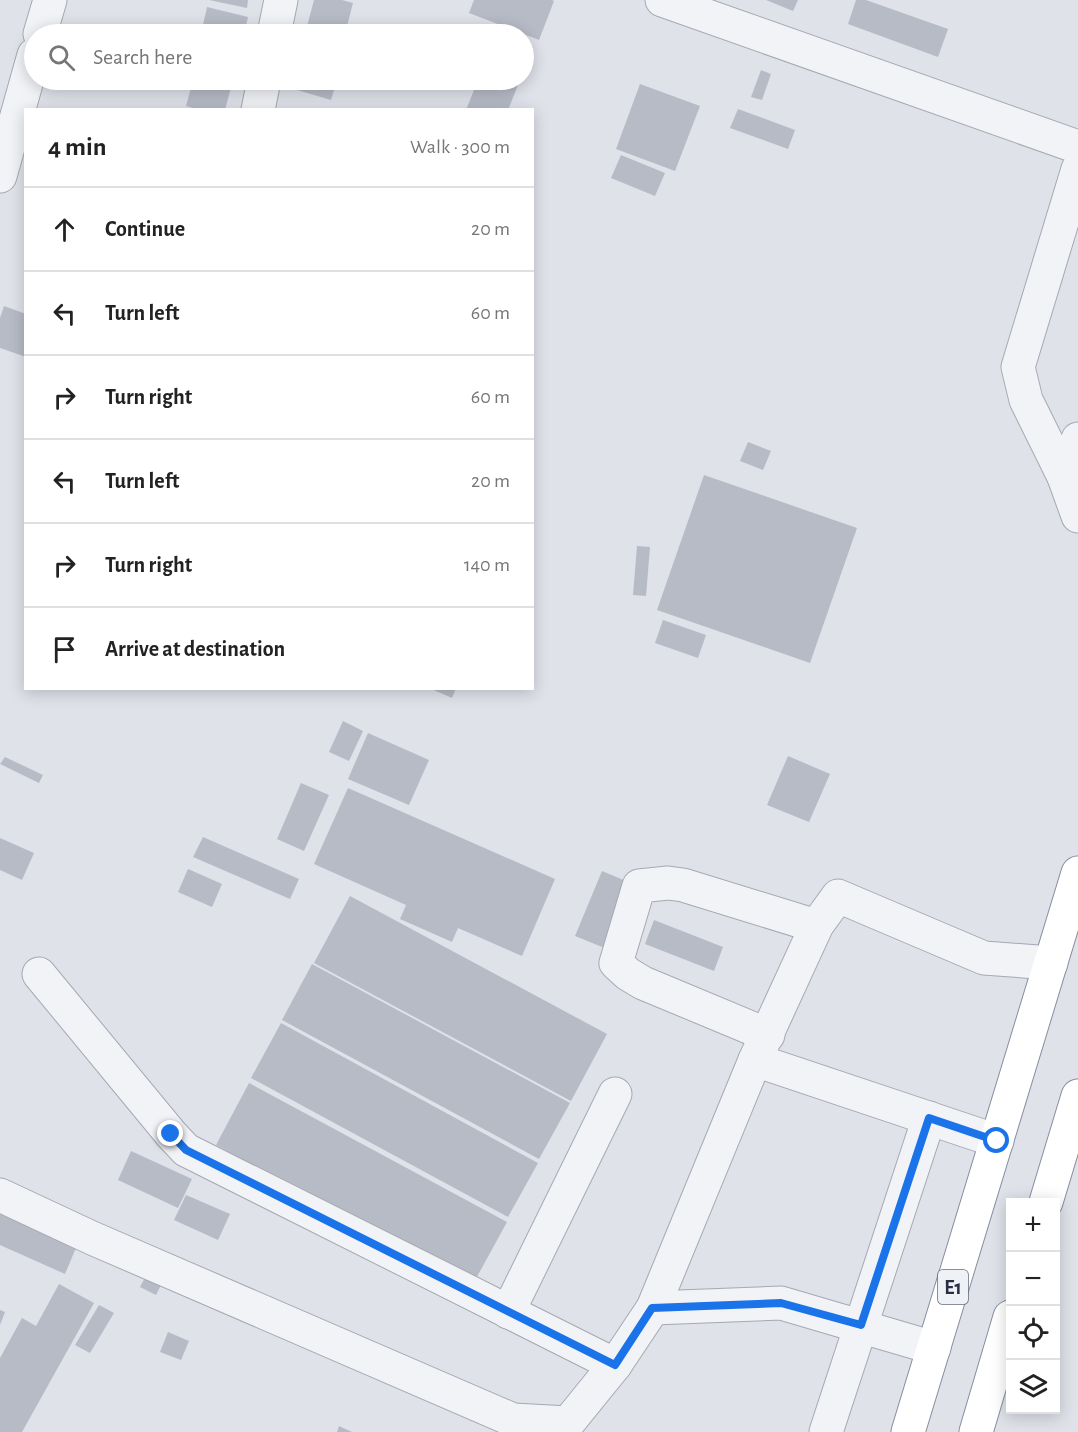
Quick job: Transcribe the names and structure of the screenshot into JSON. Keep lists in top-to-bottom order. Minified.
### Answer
{"streets":{"highway":["E1"]},"page":{"search":"Search here","heading":["4 min","Walk · 300 m"],"list":[["Continue","20 m"],["Turn left","60 m"],["Turn right","60 m"],["Turn left","20 m"],["Turn right","140 m"],"Arrive at destination"],"map_buttons":["+","−"]}}
